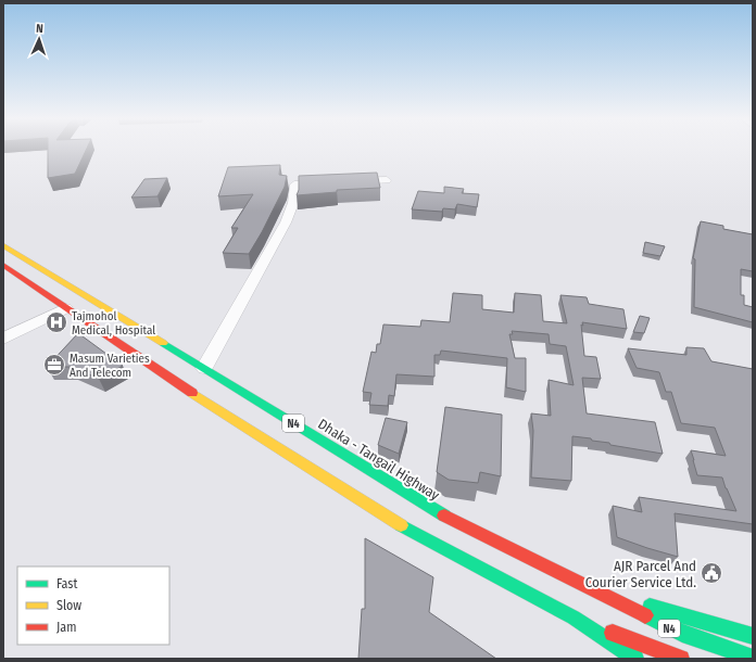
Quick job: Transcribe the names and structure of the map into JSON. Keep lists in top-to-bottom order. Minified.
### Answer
{"streets":{"highway":["N4","Dhaka - Tangail Highway"]},"crossings":[["N4","Dhaka - Tangail Highway"]],"places":{"hospital":["Tajmohol Medical, Hospital"],"office":["Masum Varieties And Telecom"],"public building":["AJR Parcel And Courier Service Ltd."]},"legend":["Fast","Slow","Jam"],"north":"top"}
